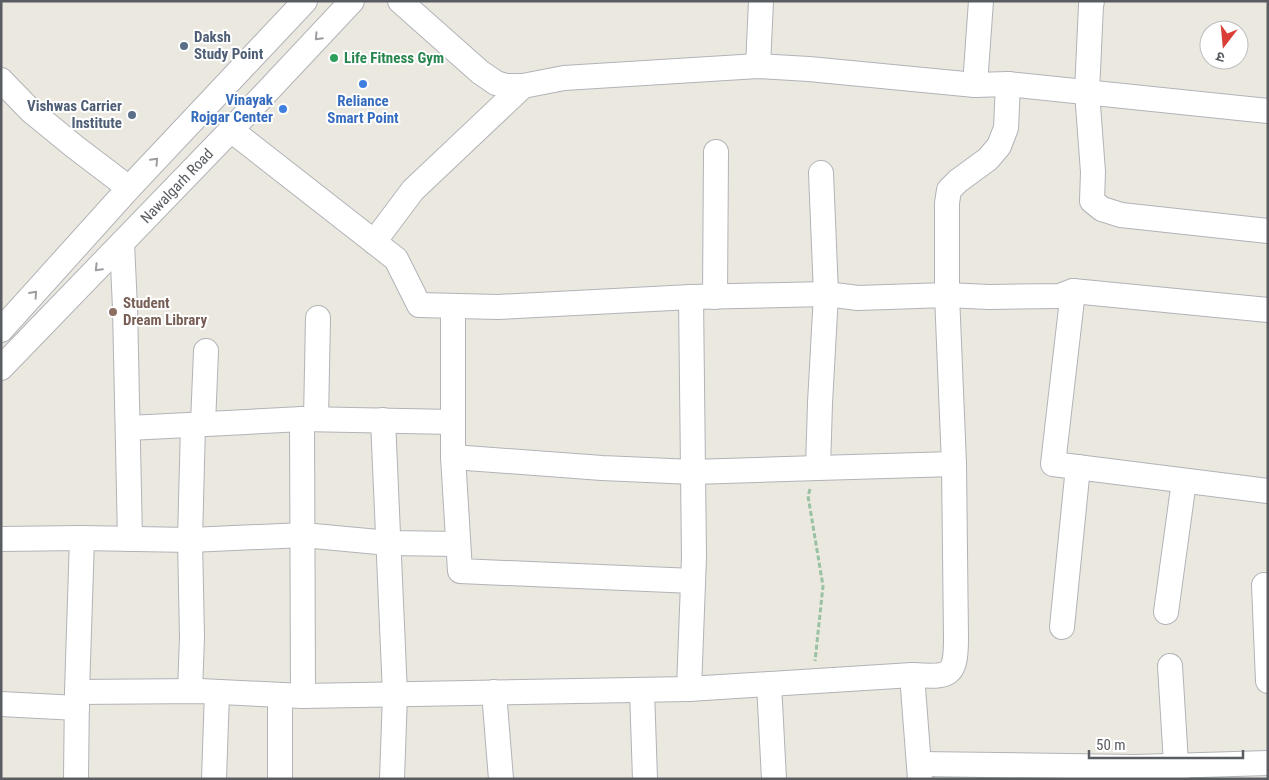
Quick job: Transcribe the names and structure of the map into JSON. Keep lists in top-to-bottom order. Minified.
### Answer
{"streets":{"street":["Nawalgarh Road"]},"places":["Daksh Study Point","Life Fitness Gym","Reliance Smart Point","Vinayak Rojgar Center","Vishwas Carrier Institute","Student Dream Library"],"scale_bar":"50 m","north":"bottom"}
